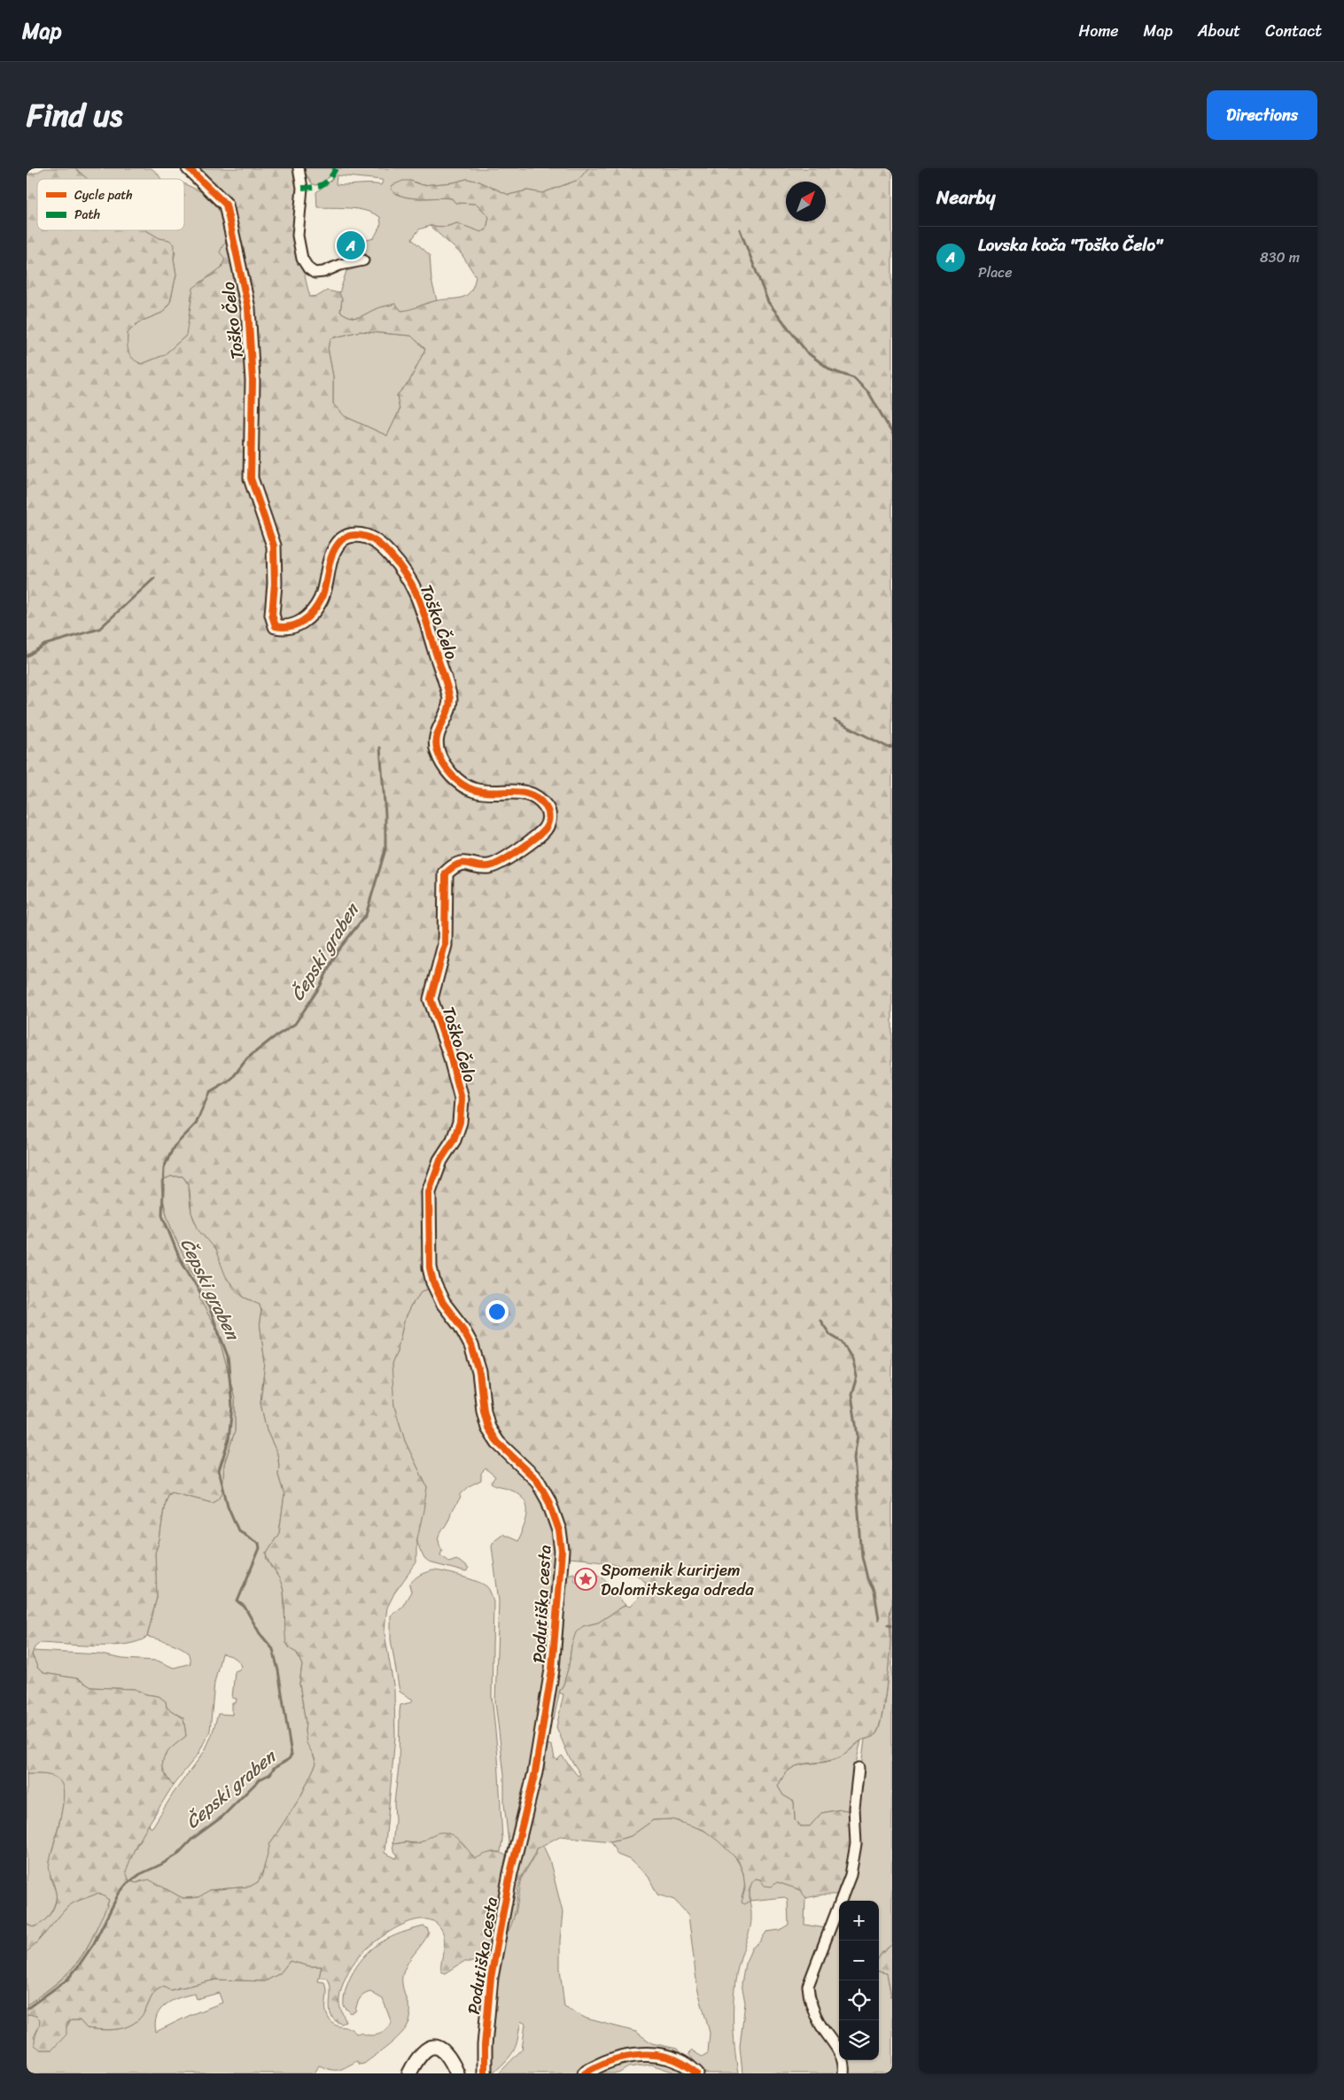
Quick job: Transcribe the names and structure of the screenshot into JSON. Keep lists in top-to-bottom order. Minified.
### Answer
{"streets":{"street":["Toško Čelo","Podutiška cesta"]},"crossings":[["Toško Čelo","Podutiška cesta"]],"water":["Čepski graben"],"places":{"place":["Spomenik kurirjem Dolomitskega odreda"]},"legend":["Cycle path","Path"],"north":"top right","page":{"header":"Map","nav":["Home","Map","About","Contact"],"title":"Find us","buttons":"Directions","heading":"Nearby","list":[{"mark":"A","name":"Lovska koča \"Toško Čelo\"","note":"Place","value":"830 m"}],"pins":"A","map_buttons":["+","−"]}}
